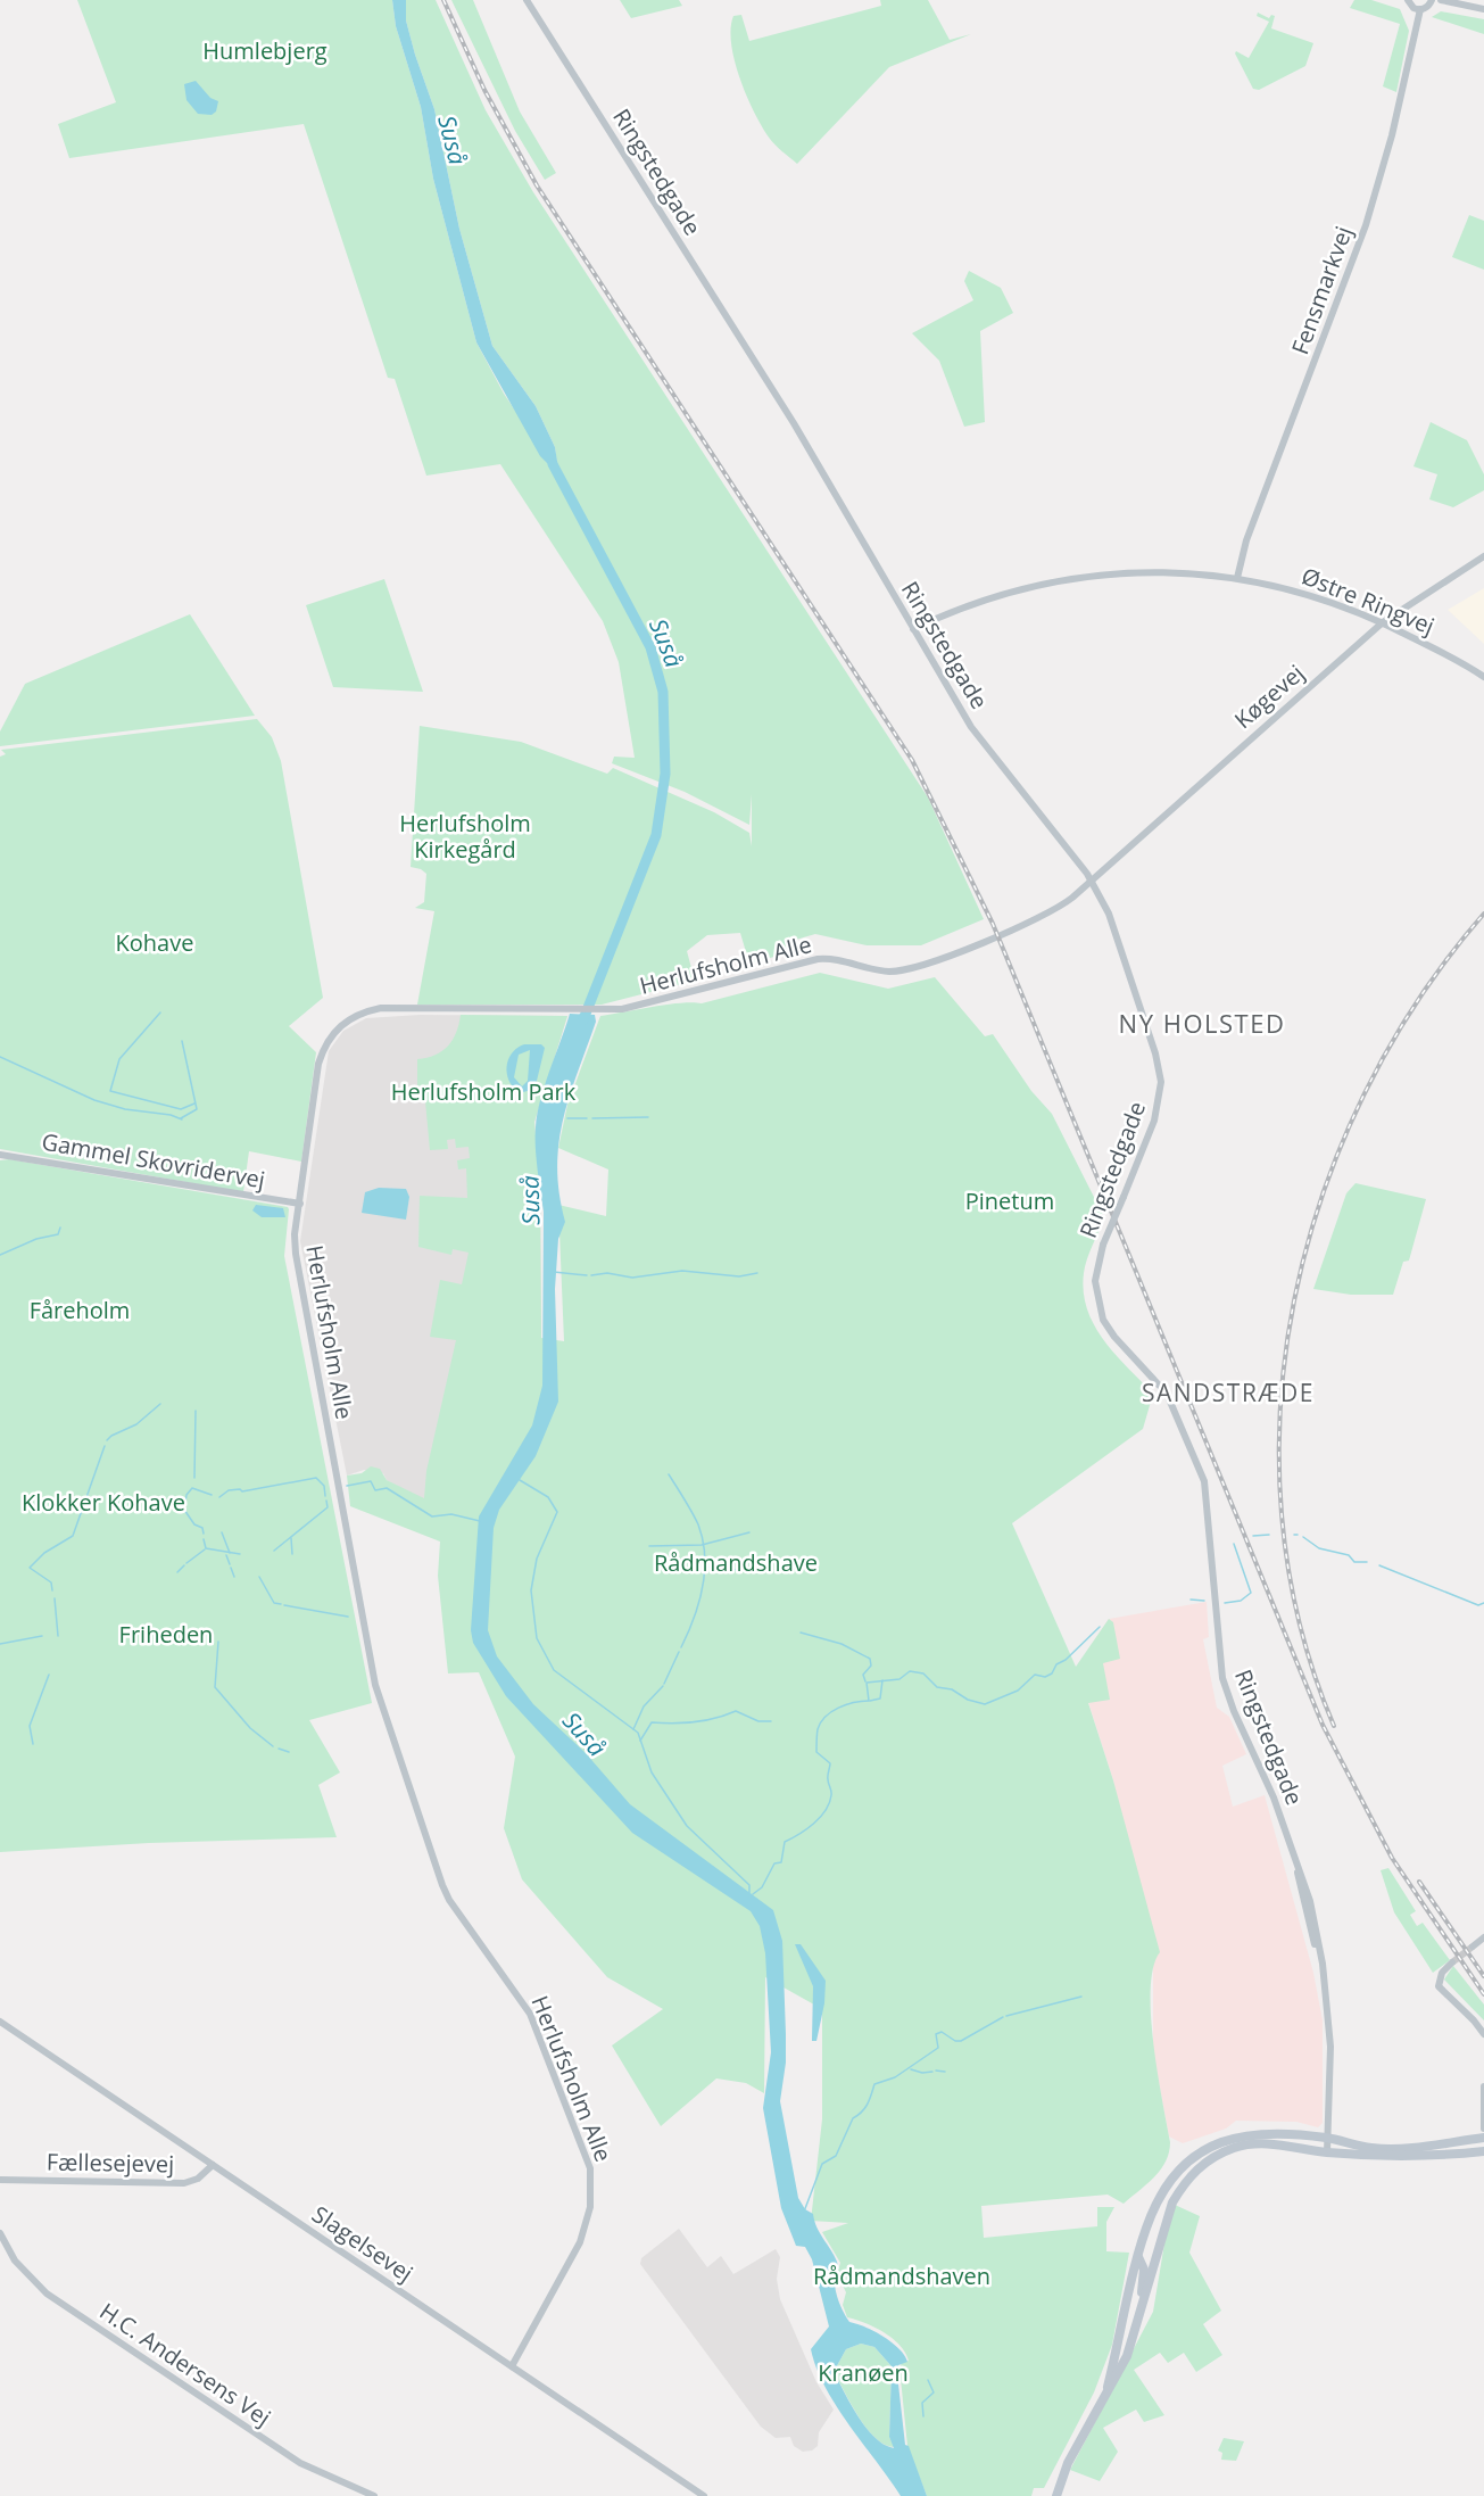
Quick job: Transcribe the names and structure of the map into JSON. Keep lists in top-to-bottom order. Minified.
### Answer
{"streets":{"street":["Ringstedgade","Fensmarkvej","Østre Ringvej","Køgevej","Herlufsholm Alle","Gammel Skovridervej","Fællesejevej","Slagelsevej","H.C. Andersens Vej"]},"crossings":[["Ringstedgade","Østre Ringvej"],["Ringstedgade","Køgevej"],["Ringstedgade","Herlufsholm Alle"],["Fensmarkvej","Østre Ringvej"],["Østre Ringvej","Køgevej"],["Køgevej","Herlufsholm Alle"],["Herlufsholm Alle","Gammel Skovridervej"],["Herlufsholm Alle","Slagelsevej"],["Fællesejevej","Slagelsevej"]],"districts":["NY HOLSTED","SANDSTRÆDE"],"water":["Suså"],"parks":["Humlebjerg","Herlufsholm Kirkegård","Kohave","Herlufsholm Park","Pinetum","Fåreholm","Klokker Kohave","Rådmandshave","Friheden","Rådmandshaven","Kranøen"]}
